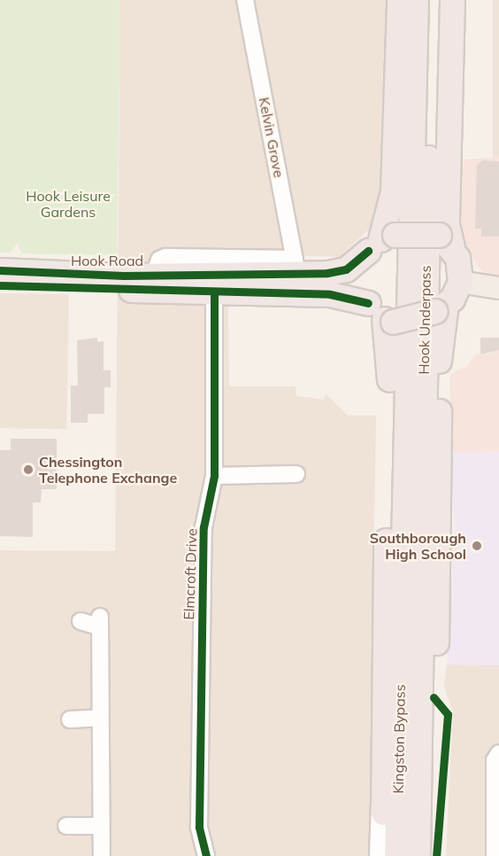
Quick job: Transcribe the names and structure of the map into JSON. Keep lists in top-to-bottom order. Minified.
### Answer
{"streets":{"highway":["Hook Road","Hook Underpass","Kingston Bypass"],"street":["Kelvin Grove","Elmcroft Drive"]},"crossings":[["Hook Road","Elmcroft Drive"],["Hook Underpass","Kingston Bypass"]],"parks":["Hook Leisure Gardens"],"places":["Chessington Telephone Exchange","Southborough High School"]}
